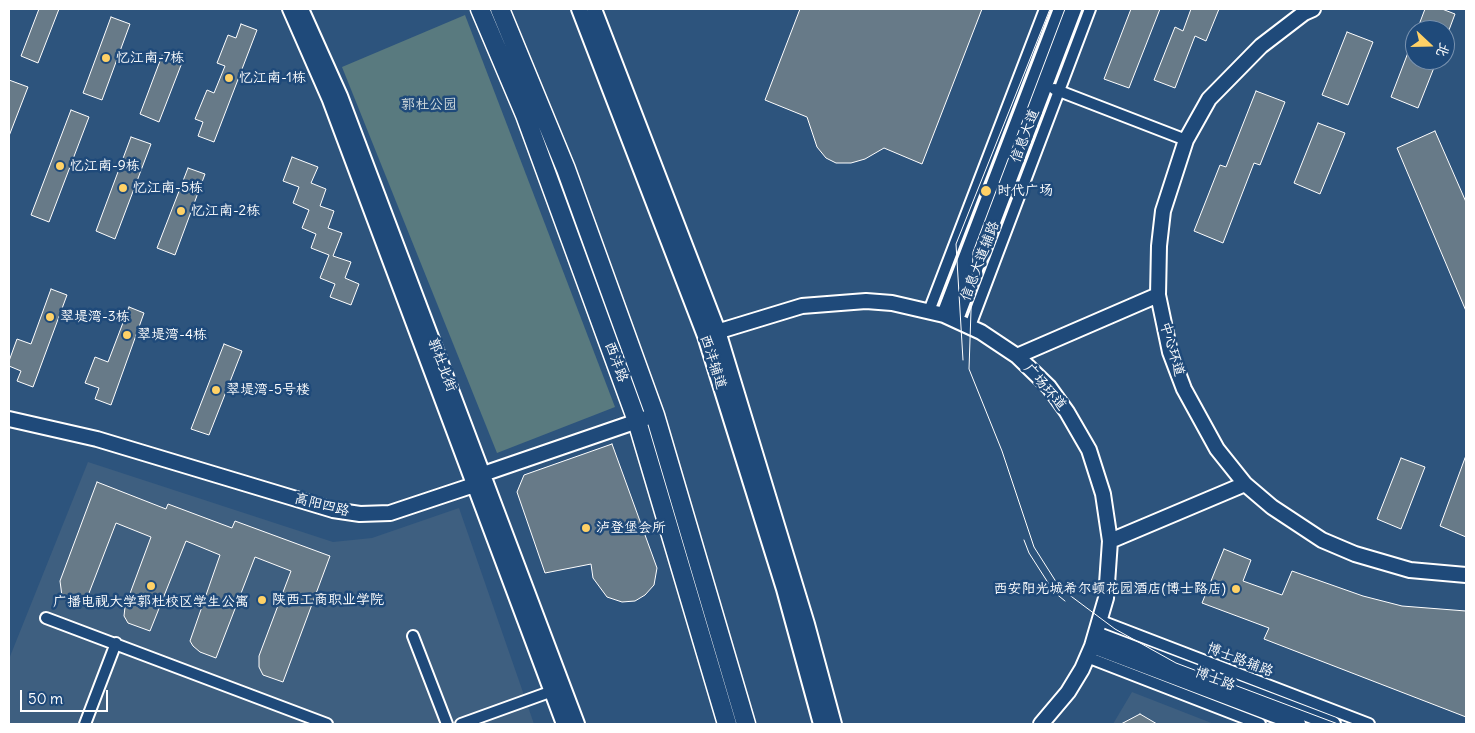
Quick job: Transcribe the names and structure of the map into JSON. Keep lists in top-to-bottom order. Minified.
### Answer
{"streets":{"highway":["西沣路"],"street":["信息大道","信息大道辅路","中心环道","西沣辅道","郭杜北街","广场环道","高阳四路","博士路辅路","博士路"]},"crossings":[["信息大道","广场环道"],["信息大道辅路","广场环道"],["西沣路","高阳四路"],["西沣辅道","广场环道"],["郭杜北街","高阳四路"],["广场环道","博士路辅路"],["广场环道","博士路"],["博士路辅路","博士路"]],"parks":["郭杜公园"],"places":["忆江南-7栋","忆江南-1栋","忆江南-9栋","忆江南-5栋","时代广场","忆江南-2栋","翠堤湾-3栋","翠堤湾-4栋","翠堤湾-5号楼","泸登堡会所","广播电视大学郭杜校区学生公寓","西安阳光城希尔顿花园酒店(博士路店)","陕西工商职业学院"],"scale_bar":"50 m","north":"right"}
